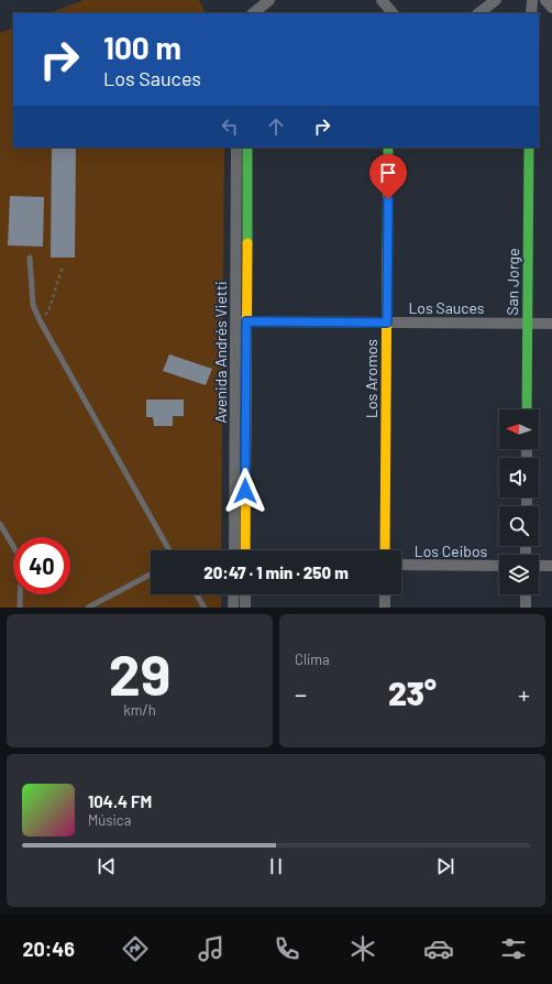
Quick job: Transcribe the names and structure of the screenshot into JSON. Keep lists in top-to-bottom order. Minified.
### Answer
{"streets":{"street":["San Jorge","Los Sauces","Avenida Andrés Vietti","Los Aromos","Los Ceibos"]},"crossings":[["San Jorge","Los Sauces"],["Los Sauces","Avenida Andrés Vietti"],["Los Sauces","Los Aromos"]],"north":"left","page":{"turn":["100 m","Los Sauces"],"limit":"40","trip":"20:47 · 1 min · 250 m","tile":[["29","km/h"],"Clima"],"heat":["−","23°","+"],"song":["104.4 FM","Música"],"tabs":"20:46"}}
